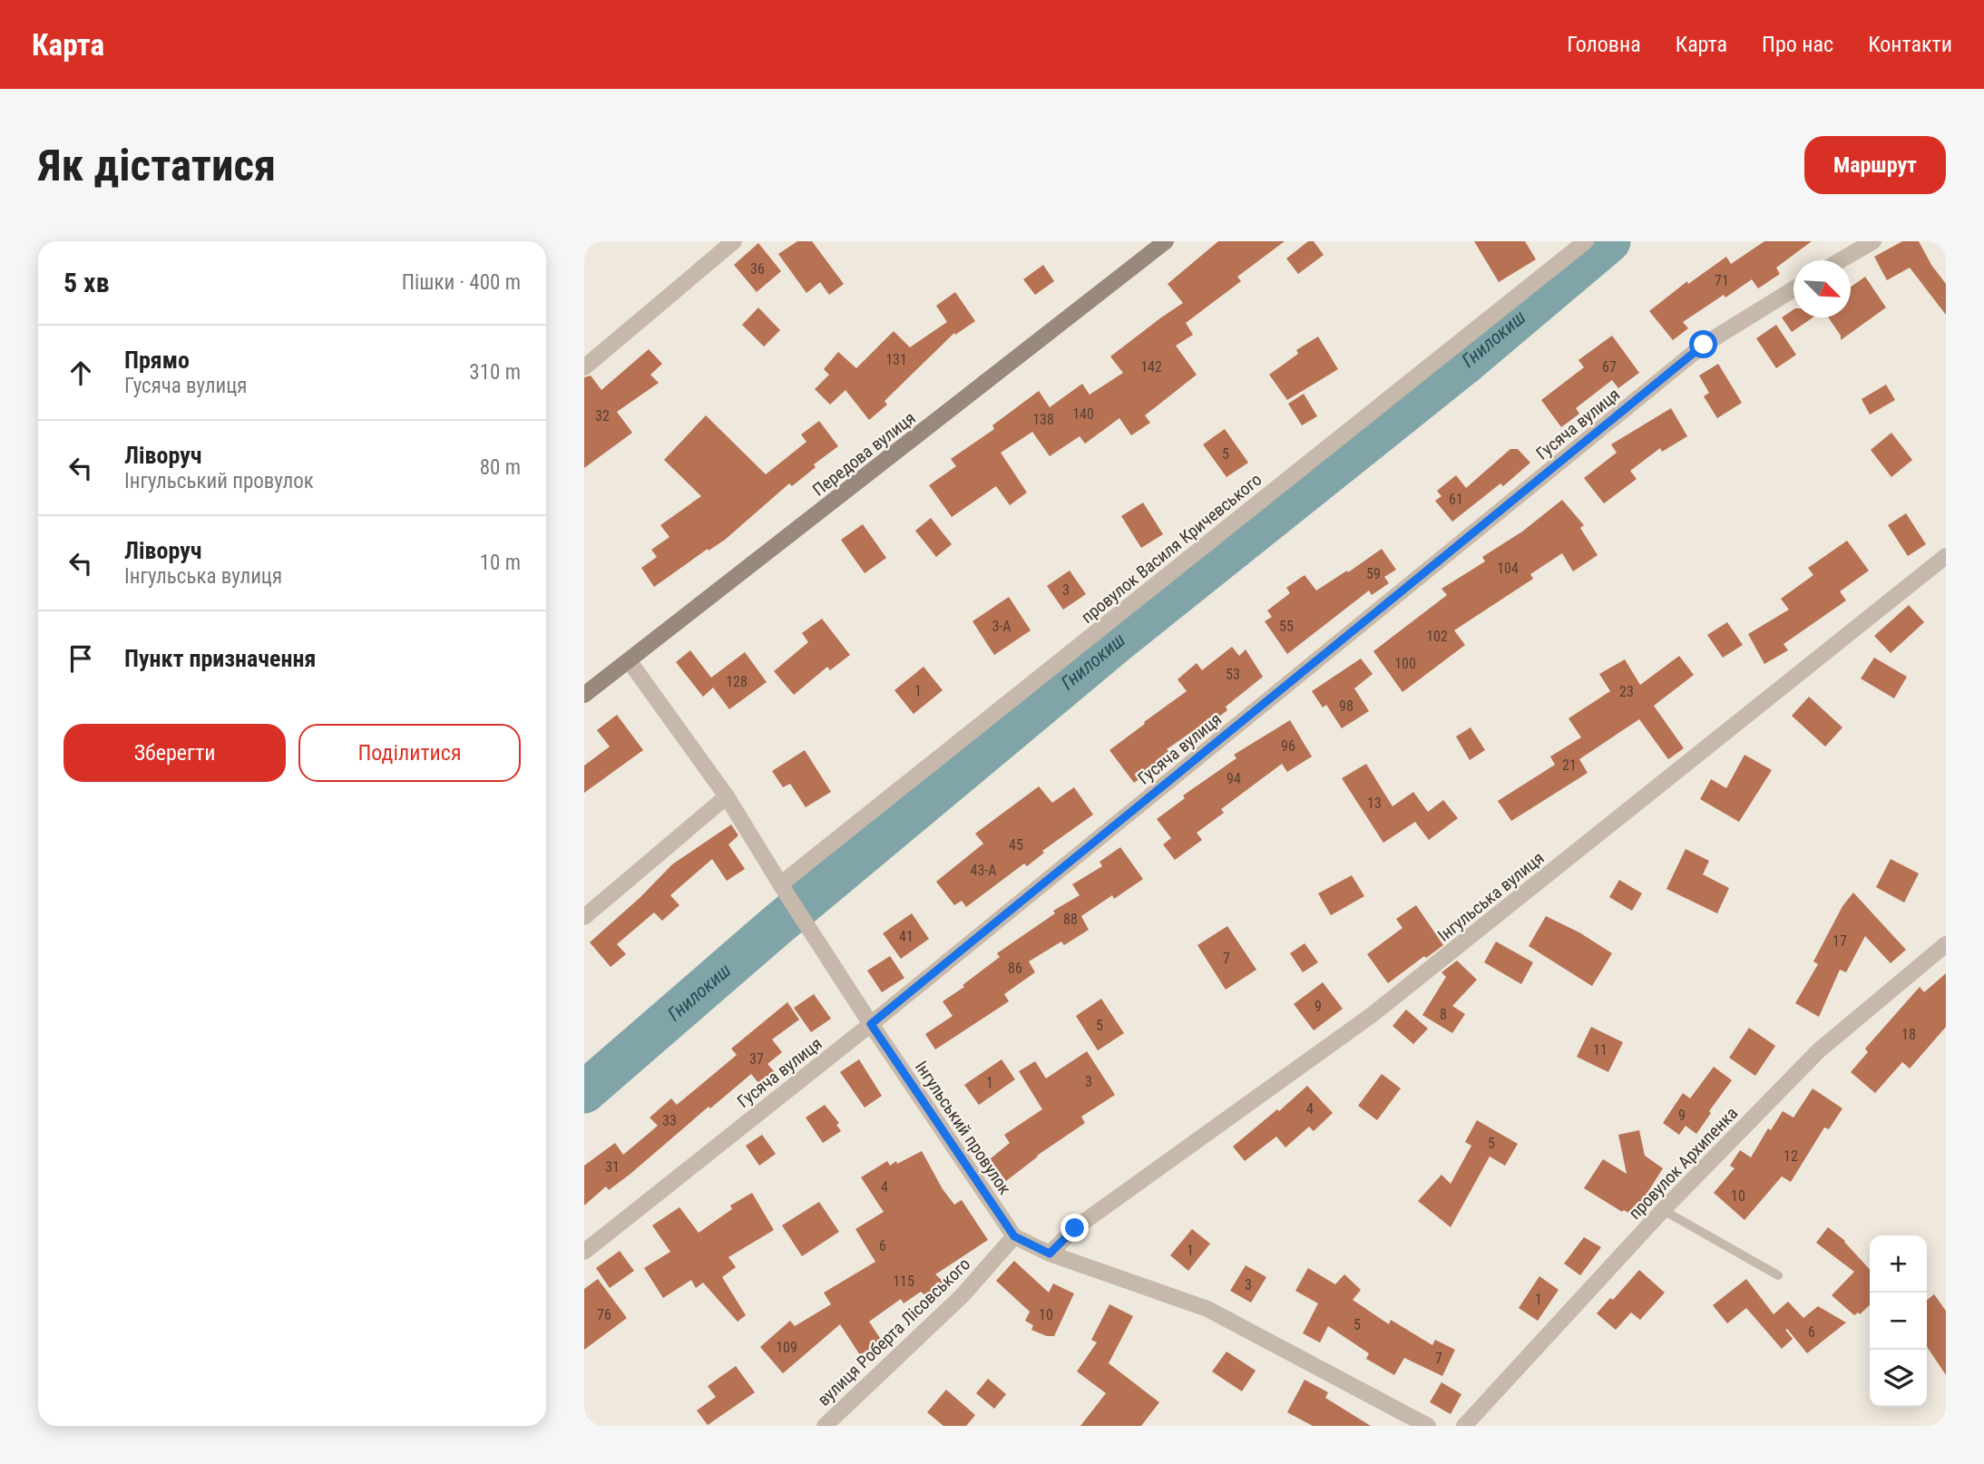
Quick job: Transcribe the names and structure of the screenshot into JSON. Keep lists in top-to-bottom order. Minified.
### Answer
{"streets":{"main road":["Передова вулиця"],"street":["Гусяча вулиця","провулок Василя Кричевського","Інгульська вулиця","Інгульський провулок","провулок Архипенка","вулиця Роберта Лісовського"]},"crossings":[["Гусяча вулиця","Інгульський провулок"],["Передова вулиця","Інгульський провулок"],["провулок Василя Кричевського","Інгульський провулок"],["Інгульська вулиця","Інгульський провулок"],["Інгульський провулок","вулиця Роберта Лісовського"]],"water":["Гнилокиш"],"house_numbers":["36","71","131","142","67","140","32","138","5","61","104","59","3","3-А","55","102","100","53","128","1","23","98","96","21","94","13","45","43-А","88","41","17","7","86","9","8","5","18","11","37","3","1","4","9","33","5","12","31","4","10","6","1","115","3","1","76","10","5","6","109","7"],"north":"bottom right","page":{"header":"Карта","nav":["Головна","Карта","Про нас","Контакти"],"buttons":["Маршрут",["Зберегти","Поділитися"]],"title":"Як дістатися","heading":["5 хв","Пішки · 400 m"],"list":[["Прямо","Гусяча вулиця","310 m"],["Ліворуч","Інгульський провулок","80 m"],["Ліворуч","Інгульська вулиця","10 m"],"Пункт призначення"],"map_buttons":["+","−"]}}
